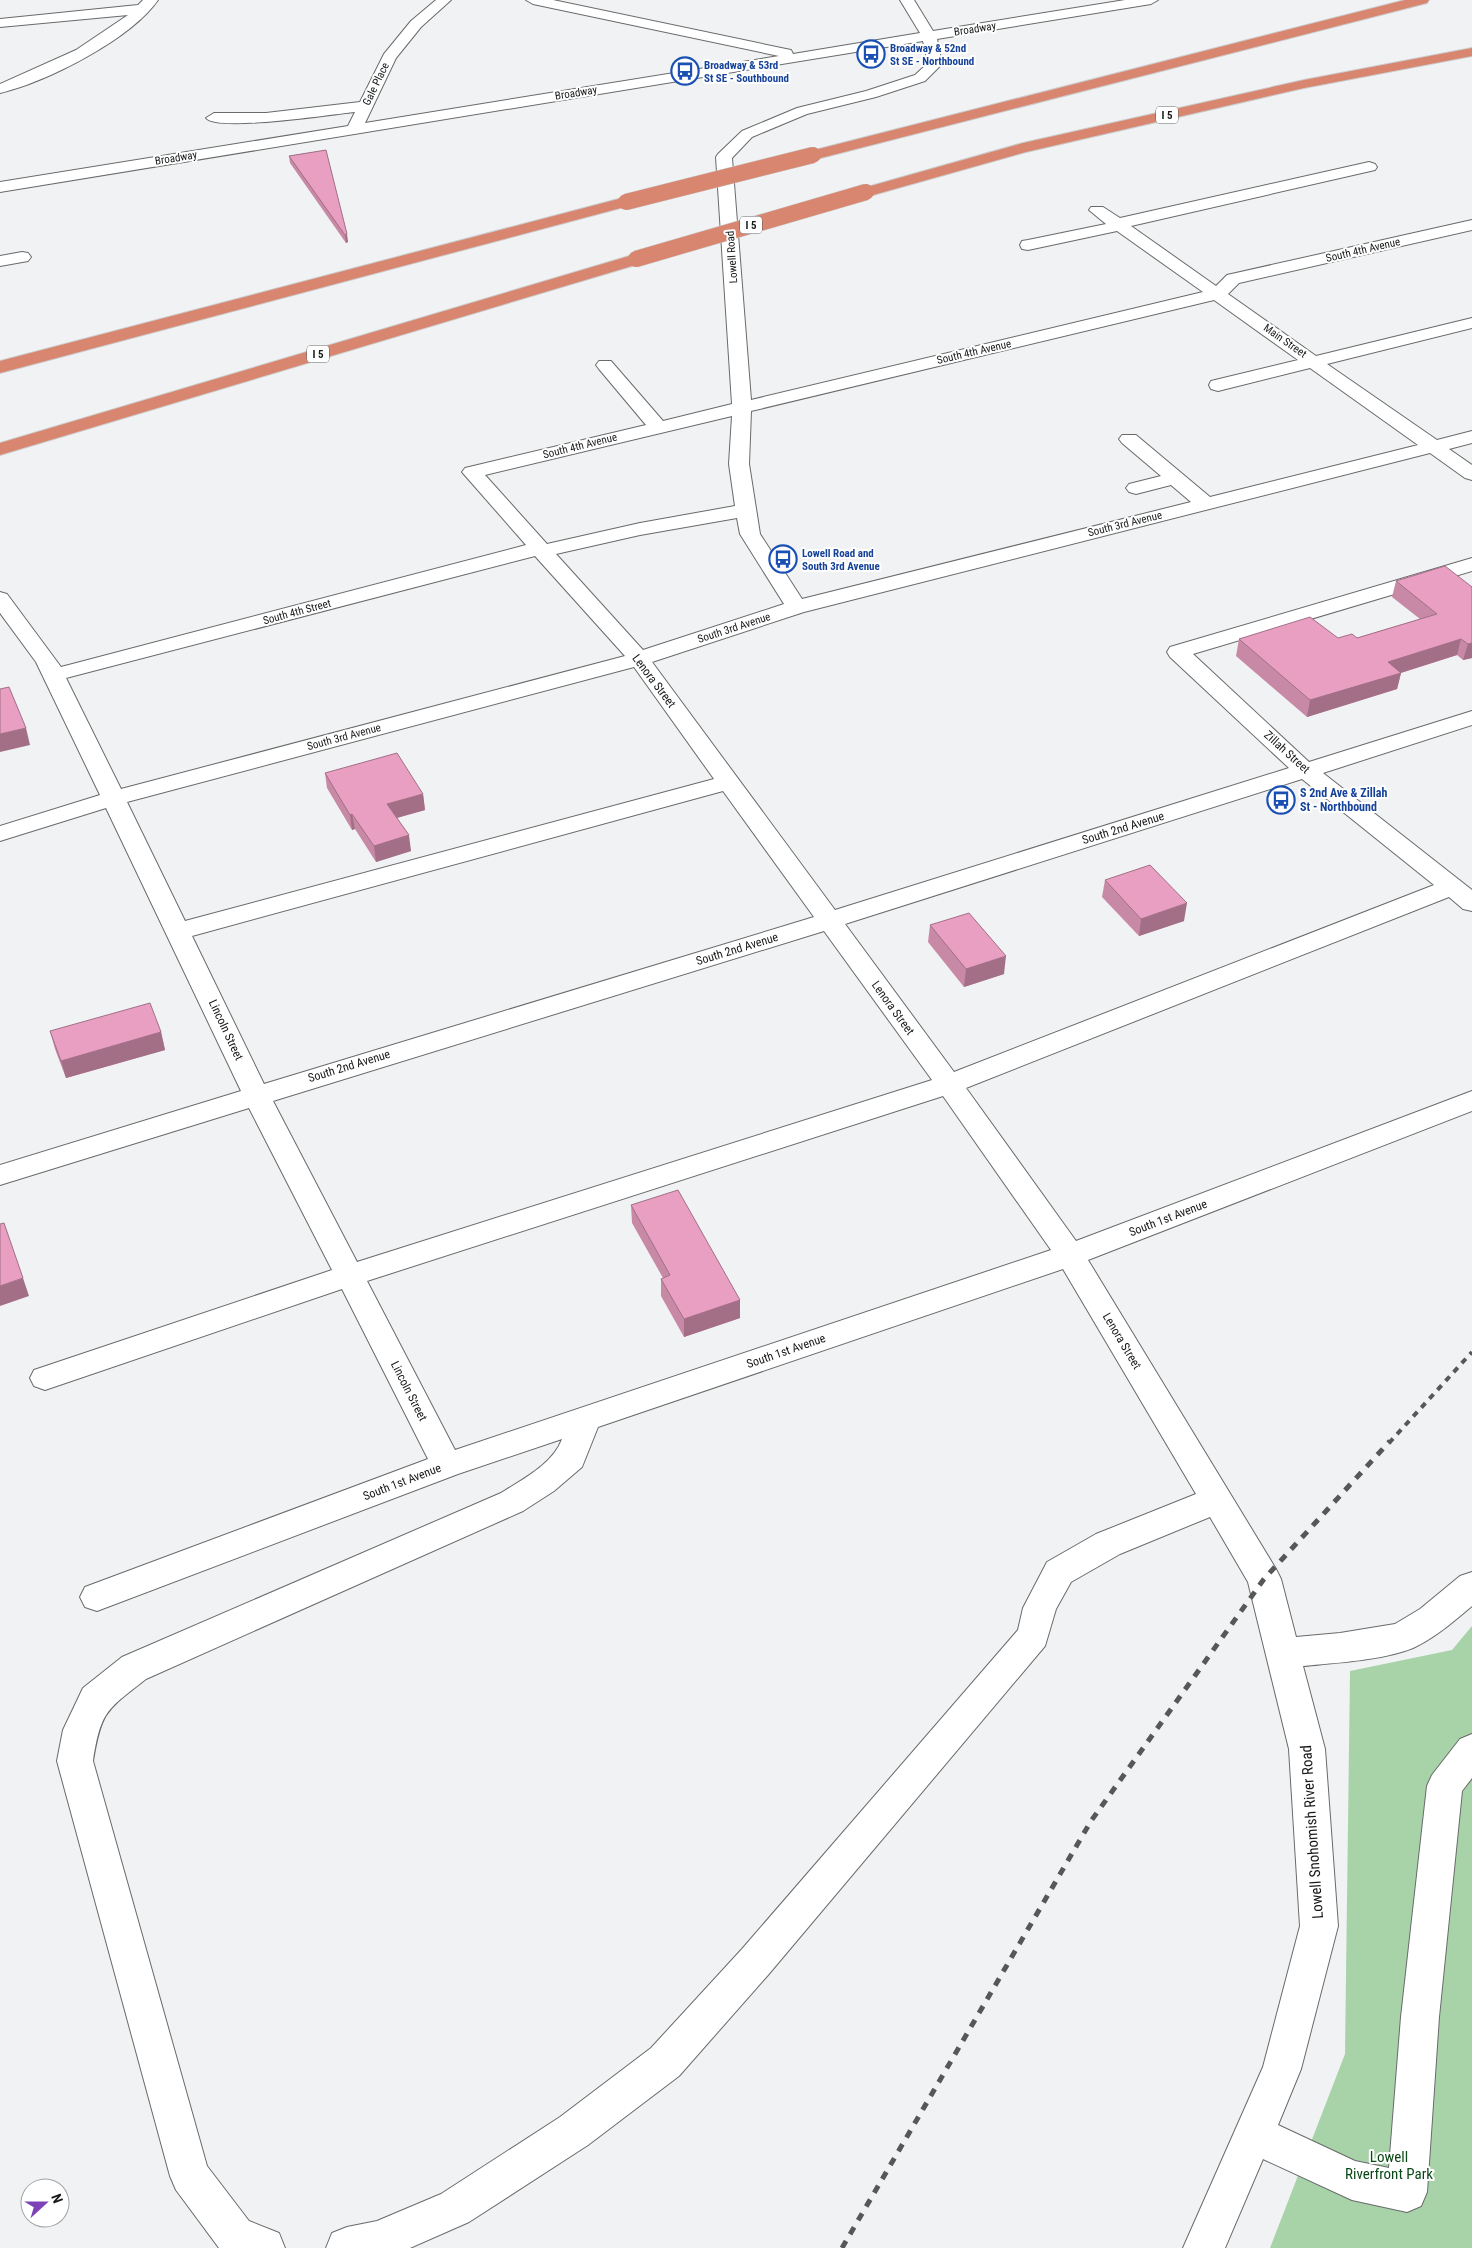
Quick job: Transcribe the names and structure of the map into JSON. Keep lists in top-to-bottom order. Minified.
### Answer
{"streets":{"highway":["I 5"],"street":["Broadway","Gale Place","South 4th Avenue","Lowell Road","Main Street","South 3rd Avenue","South 4th Street","Lenora Street","Zillah Street","South 2nd Avenue","Lincoln Street","South 1st Avenue","Lowell Snohomish River Road"]},"crossings":[["Broadway","Gale Place"],["Broadway","Lowell Road"],["South 4th Avenue","Lowell Road"],["South 4th Avenue","Main Street"],["South 4th Avenue","Lenora Street"],["Lowell Road","South 3rd Avenue"],["Lowell Road","South 4th Street"],["Main Street","South 3rd Avenue"],["South 3rd Avenue","Lenora Street"],["South 3rd Avenue","Lincoln Street"],["South 4th Street","Lenora Street"],["South 4th Street","Lincoln Street"],["Lenora Street","South 2nd Avenue"],["Lenora Street","South 1st Avenue"],["Lenora Street","Lowell Snohomish River Road"],["Zillah Street","South 2nd Avenue"],["South 2nd Avenue","Lincoln Street"],["Lincoln Street","South 1st Avenue"]],"parks":["Lowell Riverfront Park"],"places":{"bus stop":["Broadway & 52nd St SE - Northbound","Broadway & 53rd St SE - Southbound","Lowell Road and South 3rd Avenue","S 2nd Ave & Zillah St - Northbound"]},"north":"right"}
